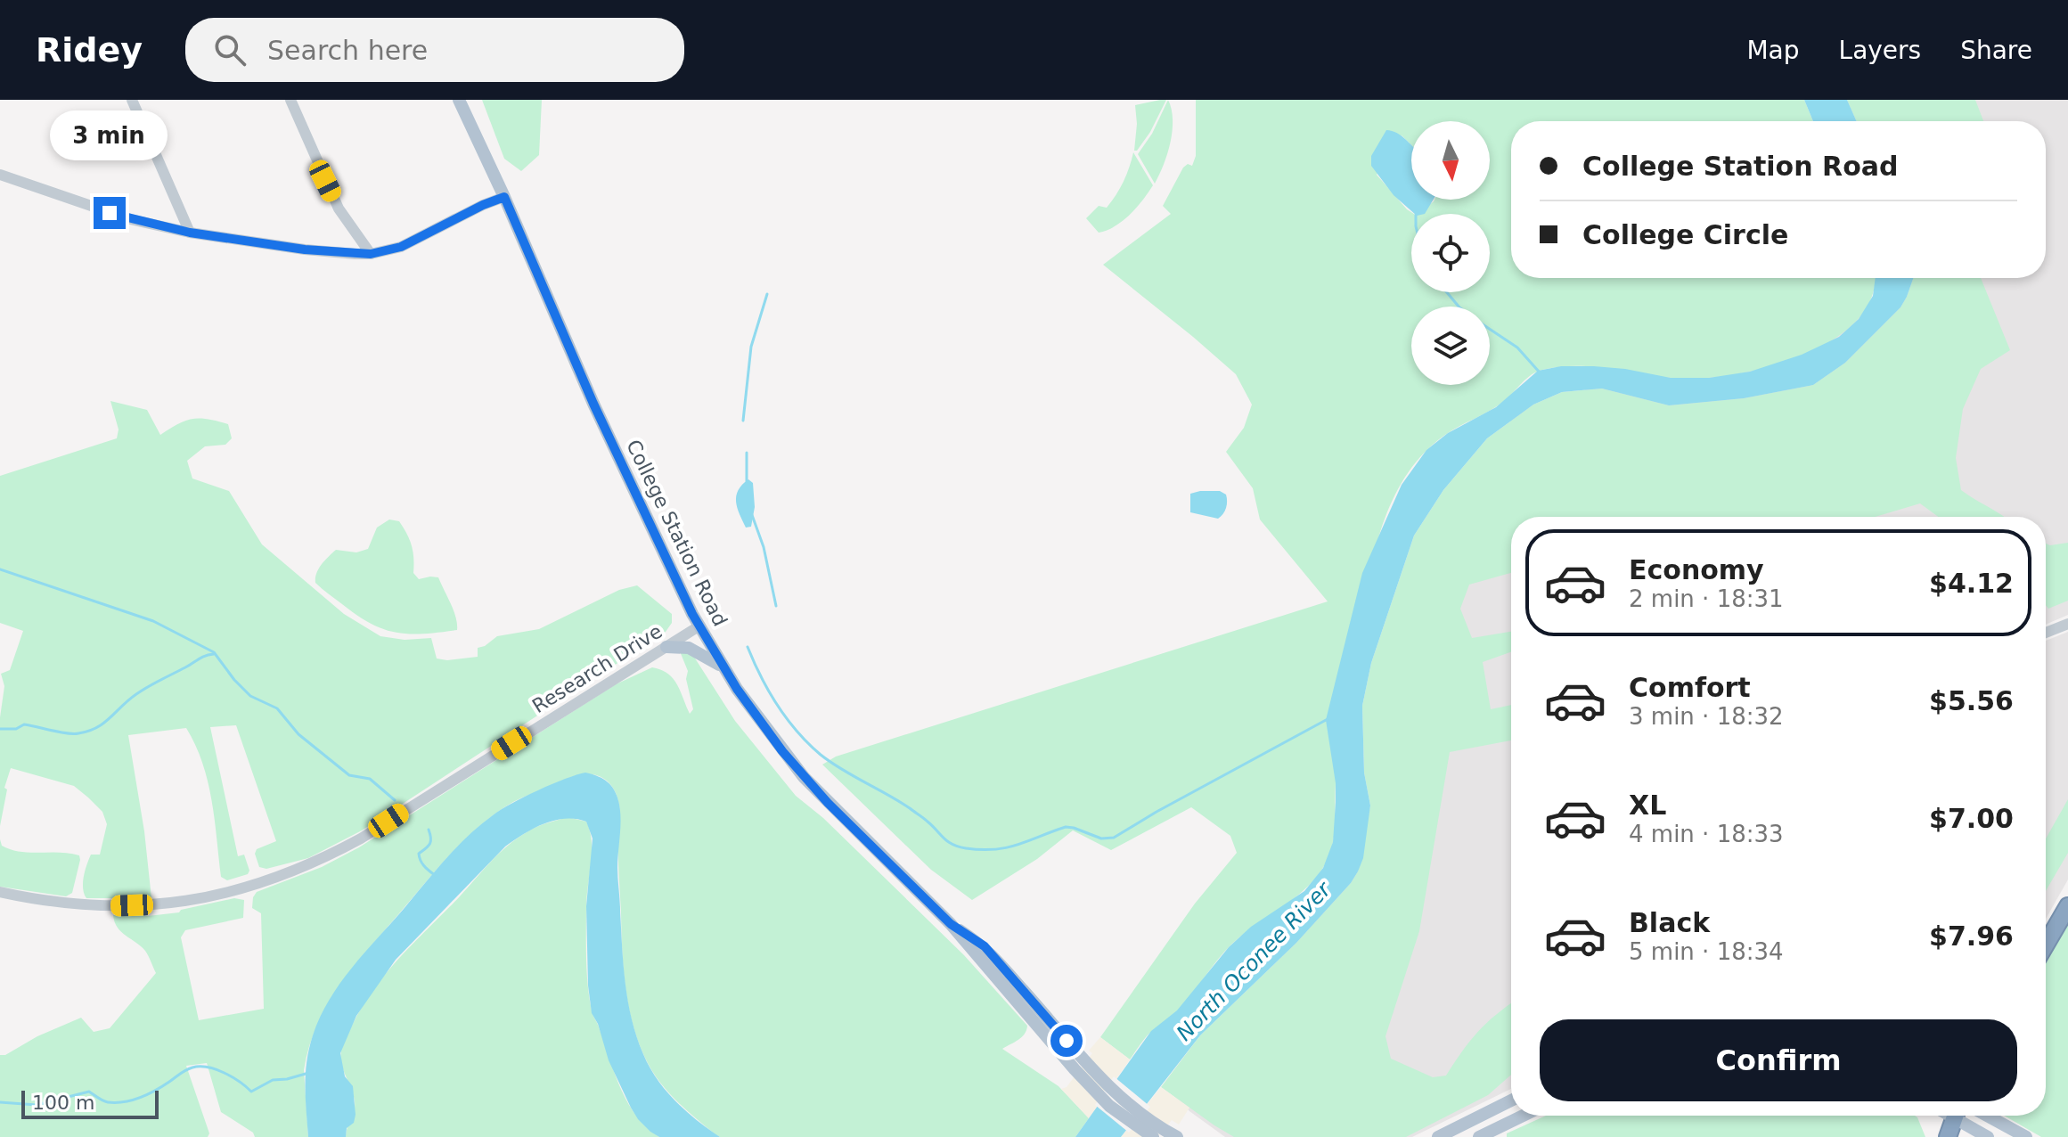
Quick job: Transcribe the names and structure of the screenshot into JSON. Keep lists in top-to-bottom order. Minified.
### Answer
{"streets":{"main road":["College Station Road"],"street":["Research Drive"]},"crossings":[["College Station Road","Research Drive"]],"water":["North Oconee River"],"scale_bar":"100 m","north":"bottom","page":{"header":"Ridey","search":"Search here","nav":["Map","Layers","Share"],"bubble":"3 min","banner":["College Station Road","College Circle"],"list":[{"name":"Economy","note":"2 min · 18:31","value":"$4.12"},{"name":"Comfort","note":"3 min · 18:32","value":"$5.56"},{"name":"XL","note":"4 min · 18:33","value":"$7.00"},{"name":"Black","note":"5 min · 18:34","value":"$7.96"}],"buttons":"Confirm","scale":"100 m"}}
